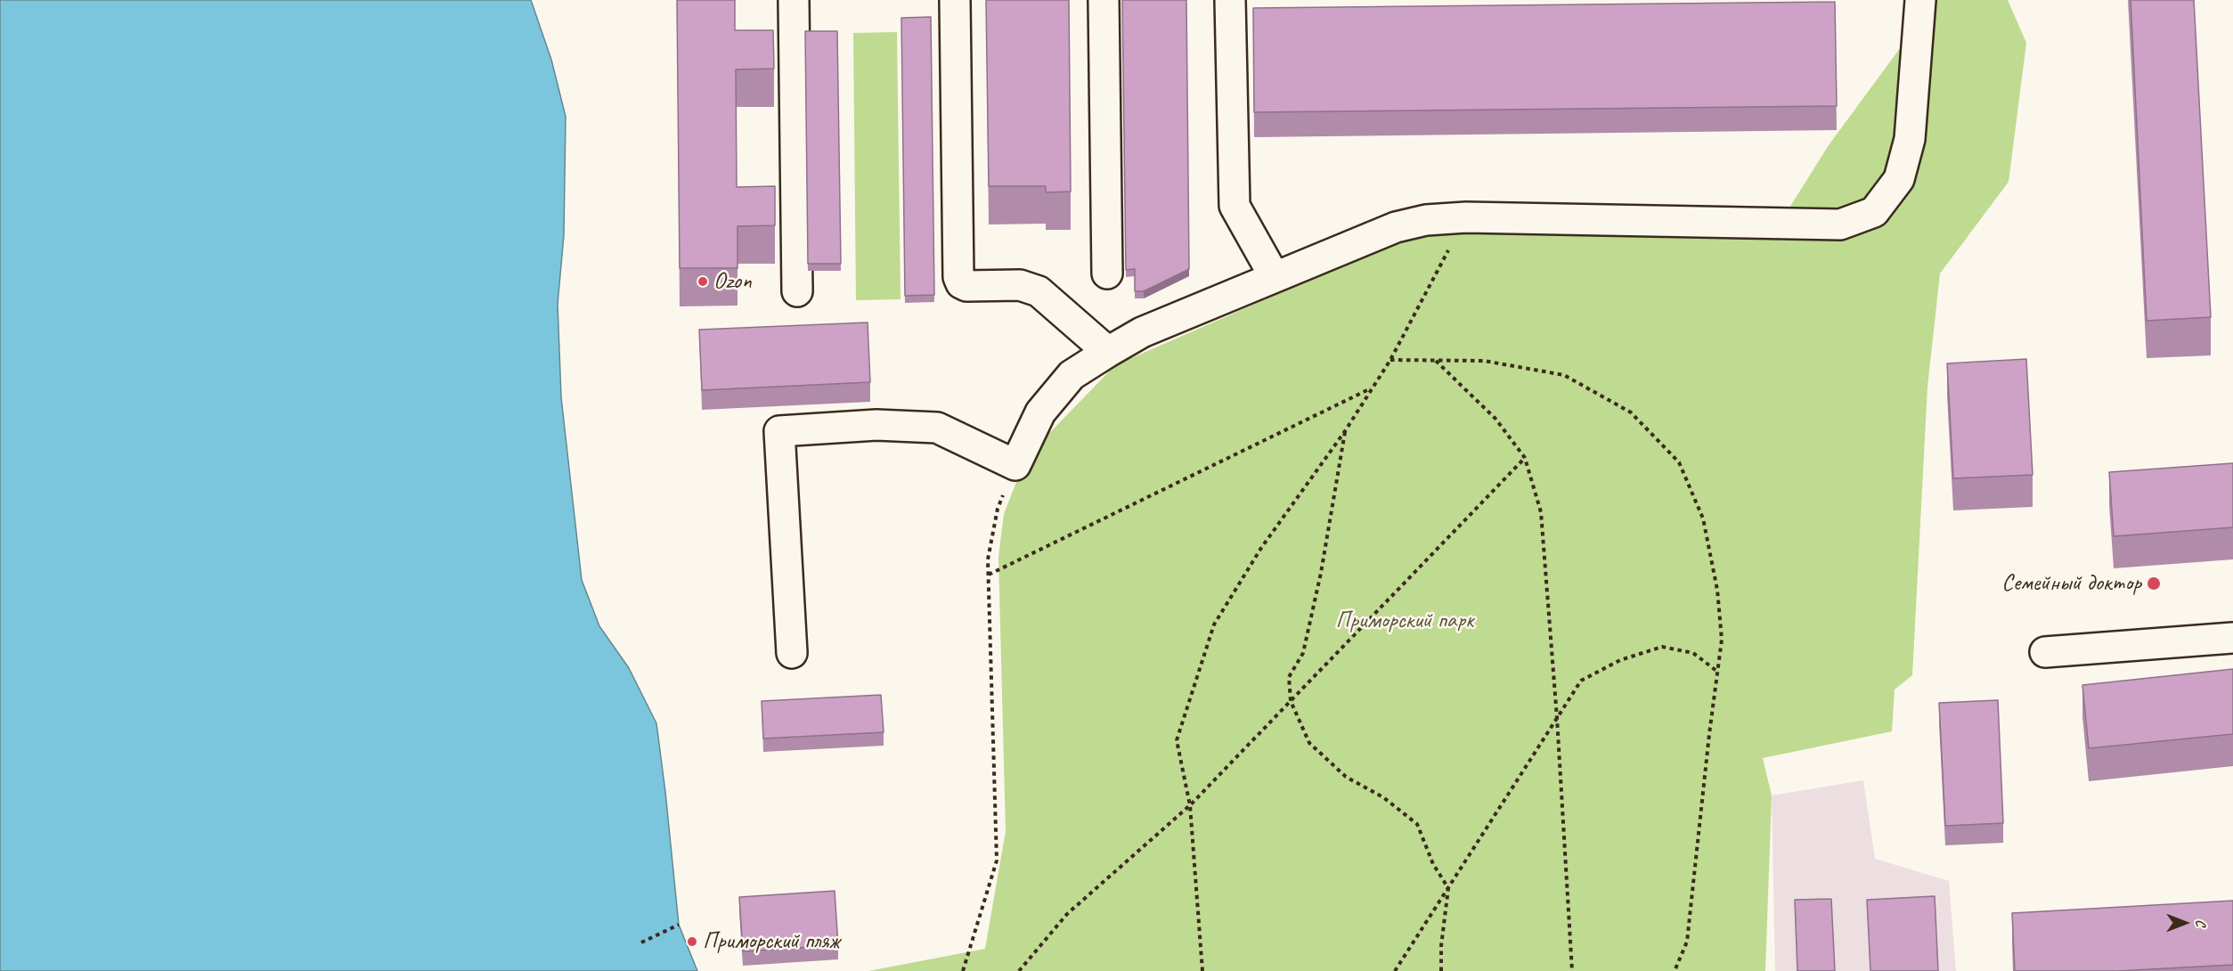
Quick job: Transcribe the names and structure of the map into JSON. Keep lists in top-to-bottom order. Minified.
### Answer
{"parks":["Приморский парк"],"places":["Ozon","Семейный доктор","Приморский пляж"],"north":"right"}
